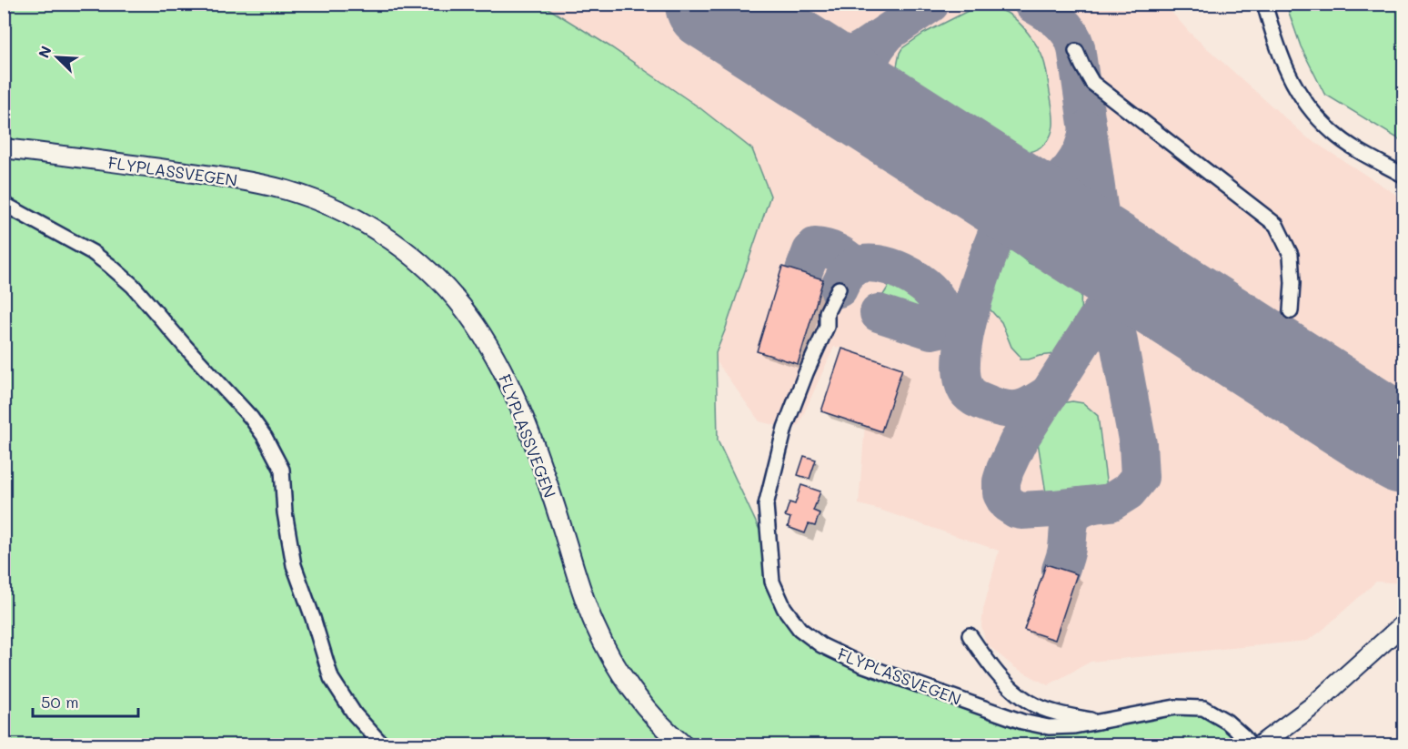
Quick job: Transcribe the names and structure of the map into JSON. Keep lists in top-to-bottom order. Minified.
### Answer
{"streets":{"main road":["FLYPLASSVEGEN"]},"scale_bar":"50 m","north":"top left"}
